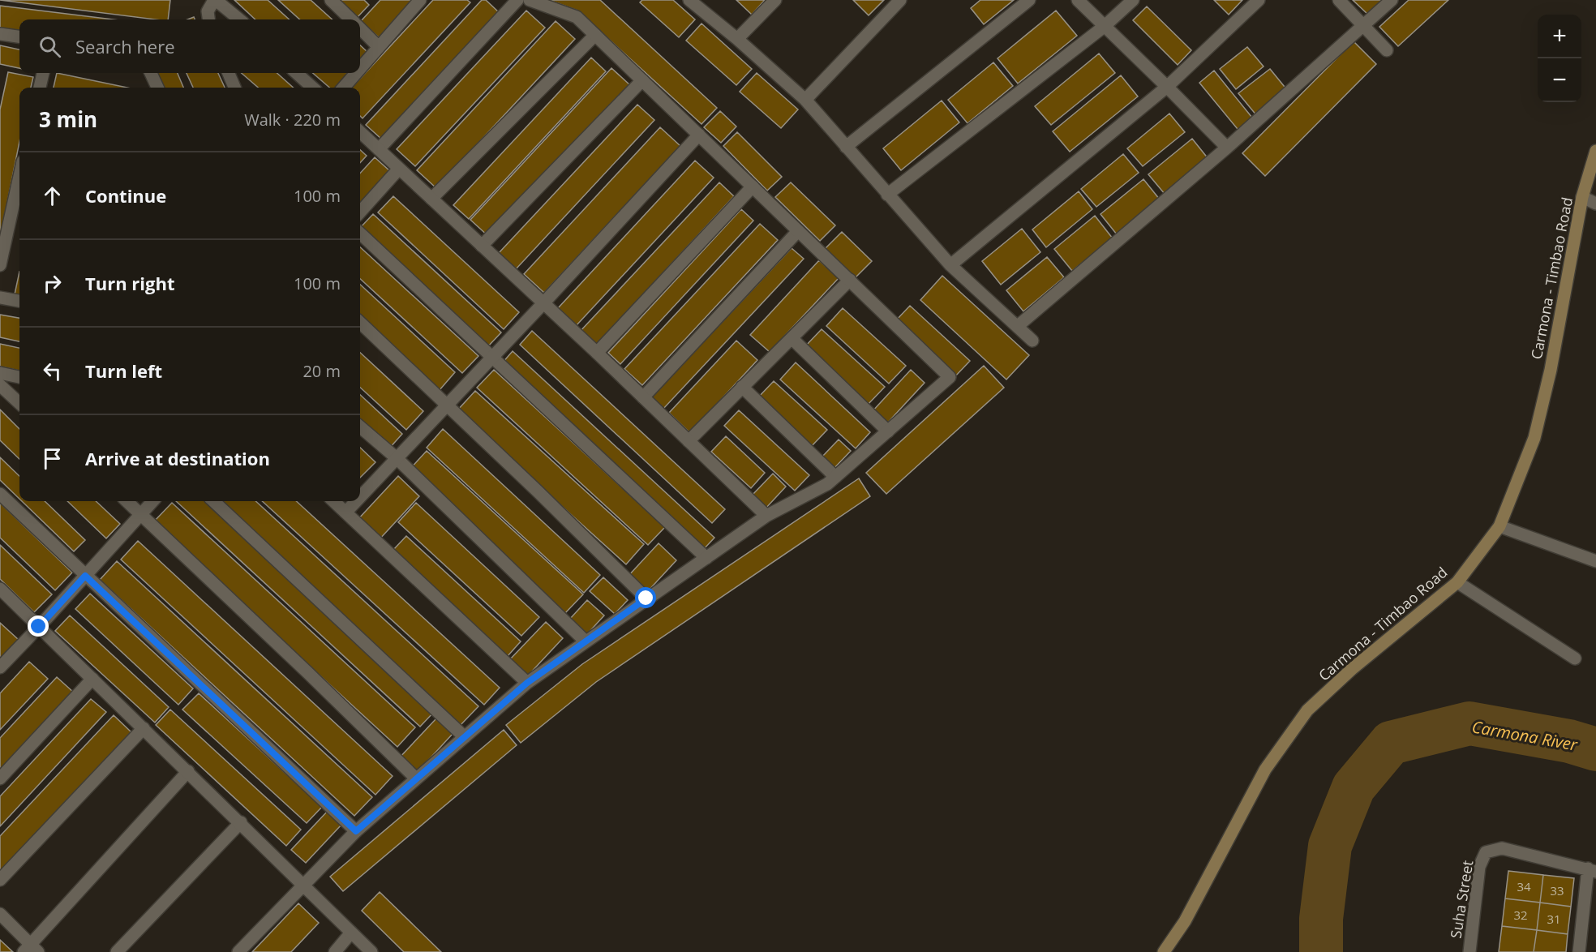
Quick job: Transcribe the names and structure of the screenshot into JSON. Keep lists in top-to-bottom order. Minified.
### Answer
{"streets":{"main road":["Carmona - Timbao Road"],"street":["Suha Street"]},"water":["Carmona River"],"house_numbers":["34","33","32","31"],"page":{"map_buttons":["+","−"],"search":"Search here","heading":["3 min","Walk · 220 m"],"list":[["Continue","100 m"],["Turn right","100 m"],["Turn left","20 m"],"Arrive at destination"]}}
